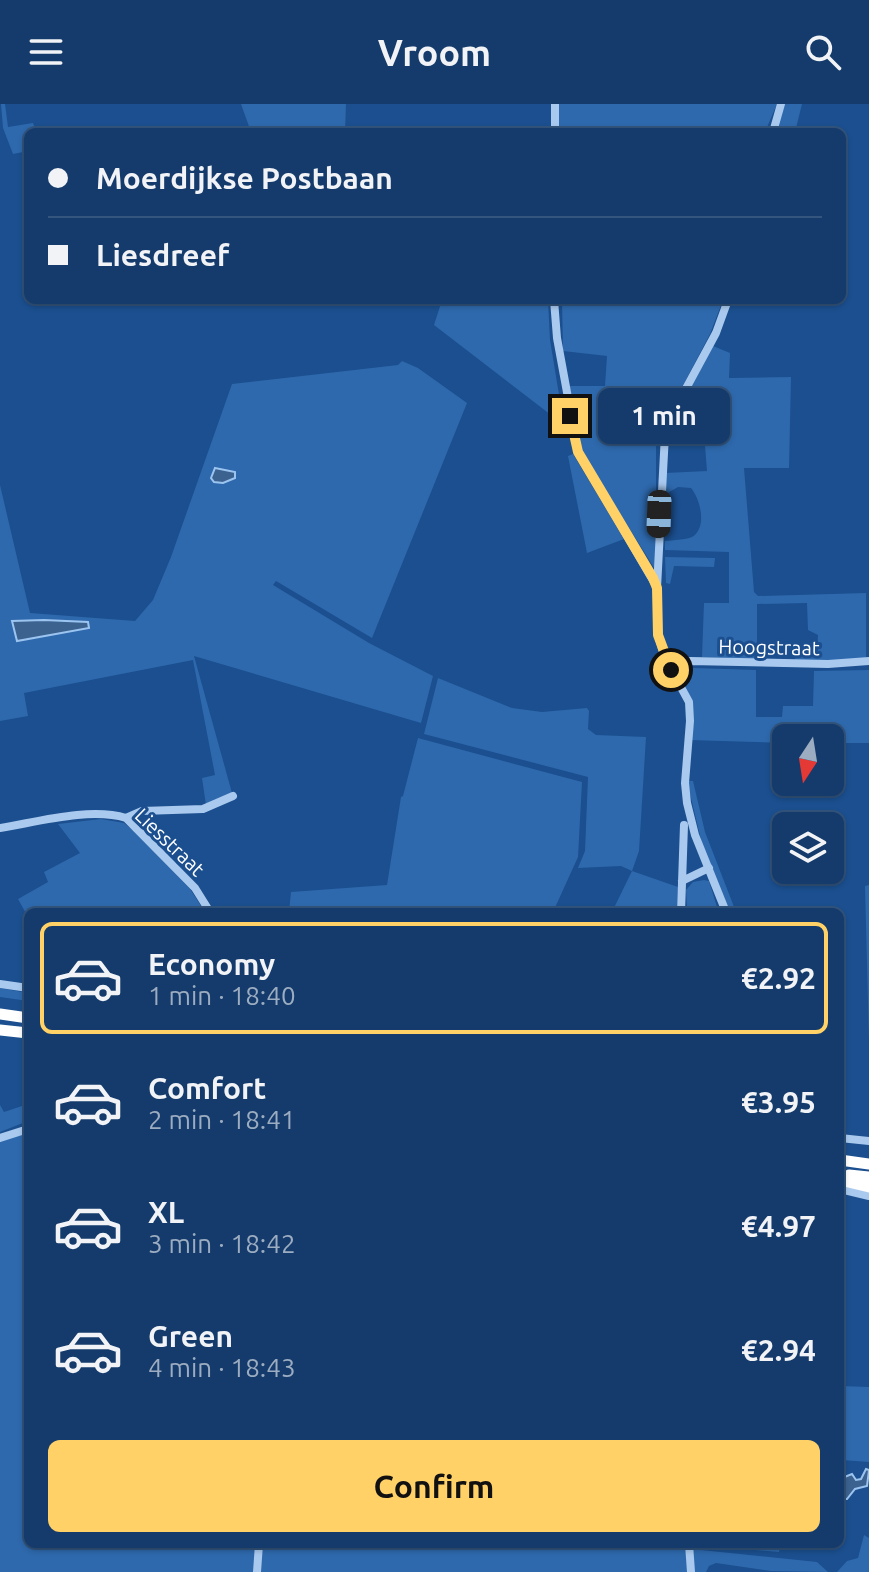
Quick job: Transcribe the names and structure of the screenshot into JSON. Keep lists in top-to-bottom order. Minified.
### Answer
{"streets":{"street":["Hoogstraat","Liesstraat"]},"north":"bottom","page":{"header":"Vroom","banner":["Moerdijkse Postbaan","Liesdreef"],"bubble":"1 min","list":[{"name":"Economy","note":"1 min · 18:40","value":"€2.92"},{"name":"Comfort","note":"2 min · 18:41","value":"€3.95"},{"name":"XL","note":"3 min · 18:42","value":"€4.97"},{"name":"Green","note":"4 min · 18:43","value":"€2.94"}],"buttons":"Confirm"}}
